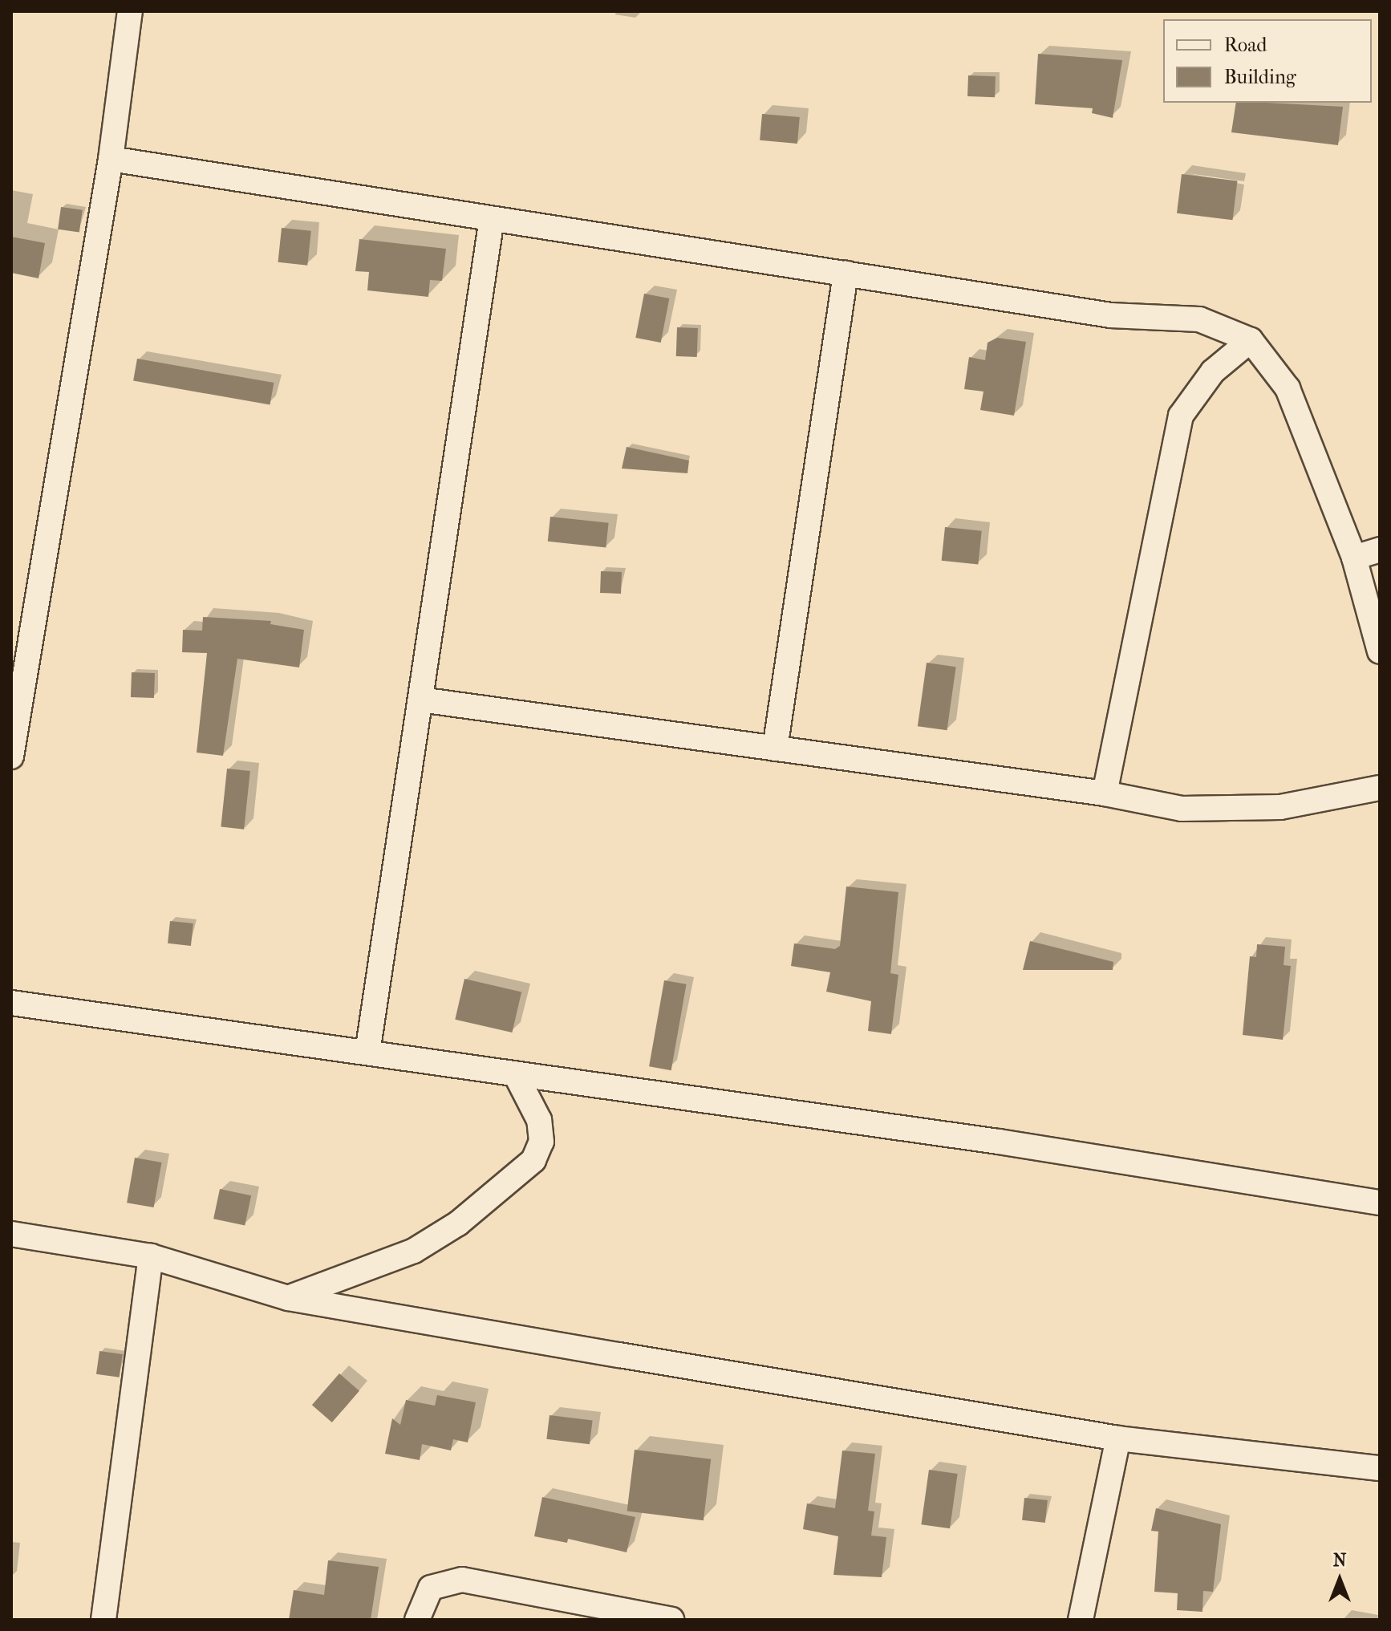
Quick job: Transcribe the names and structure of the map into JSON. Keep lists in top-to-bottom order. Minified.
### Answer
{"legend":["Road","Building"],"north":"top"}
